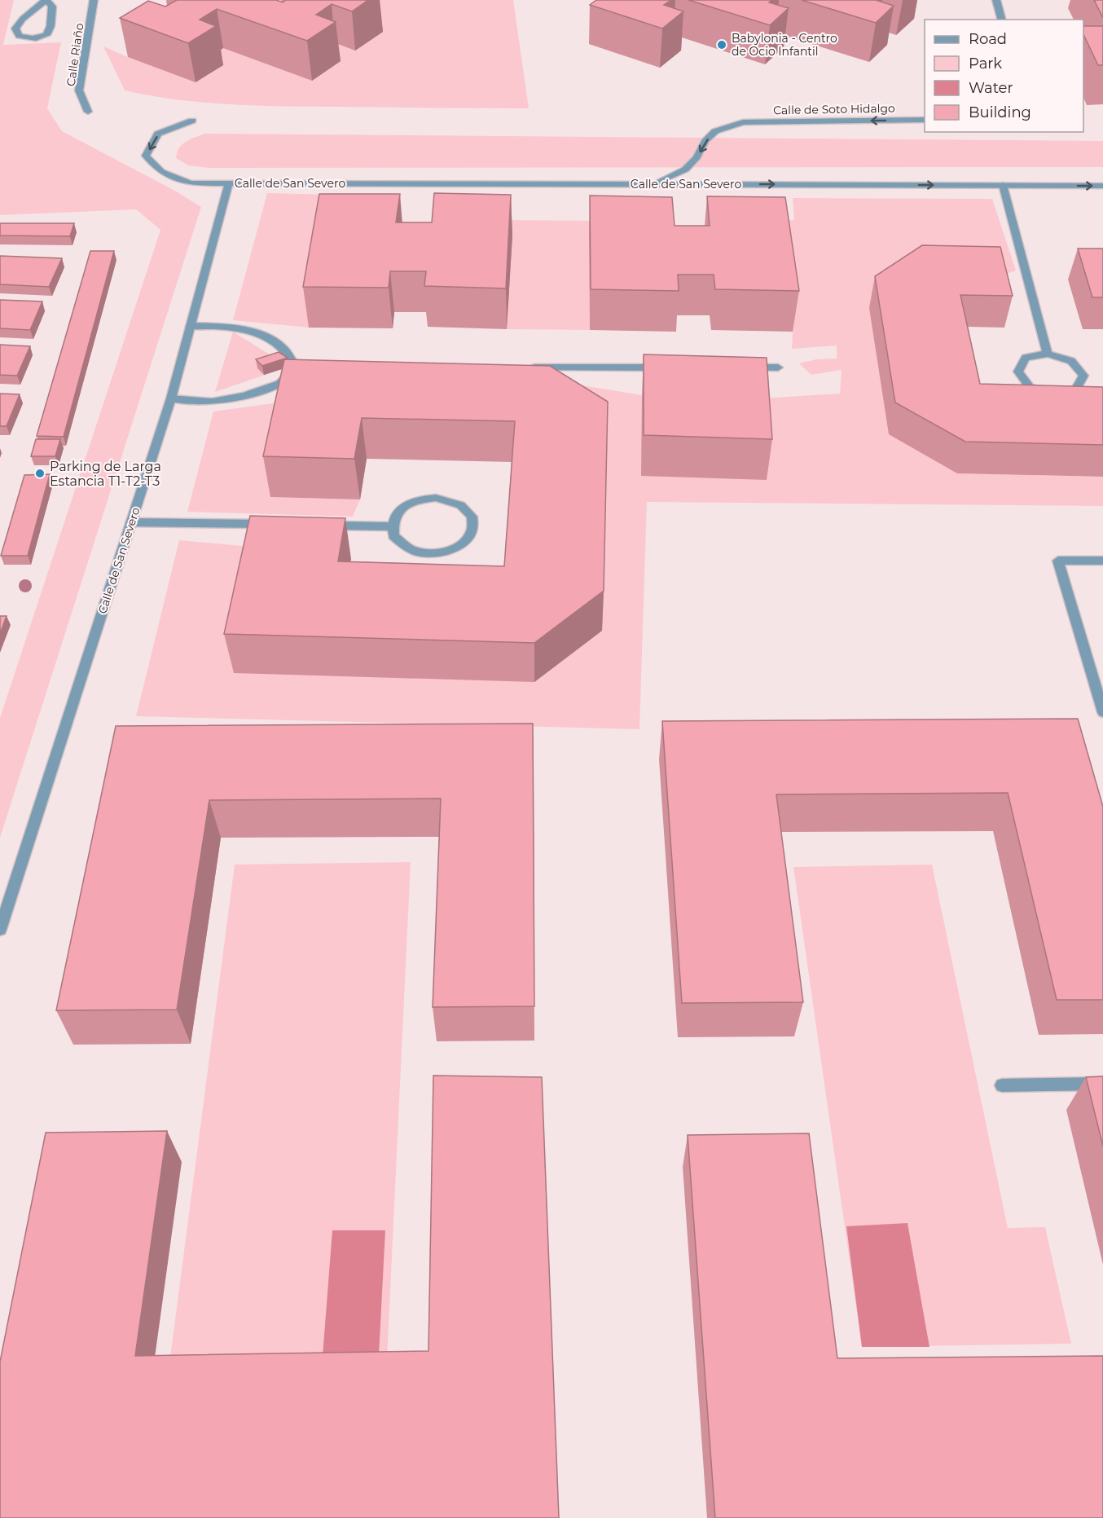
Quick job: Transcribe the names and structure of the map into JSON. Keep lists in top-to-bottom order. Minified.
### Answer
{"streets":{"street":["Calle Riaño","Calle de Soto Hidalgo","Calle de San Severo"]},"crossings":[["Calle de Soto Hidalgo","Calle de San Severo"]],"one_way":["Calle de Soto Hidalgo"],"places":["Babylonia - Centro de Ocio Infantil","Parking de Larga Estancia T1-T2-T3"],"legend":["Road","Park","Water","Building"]}
